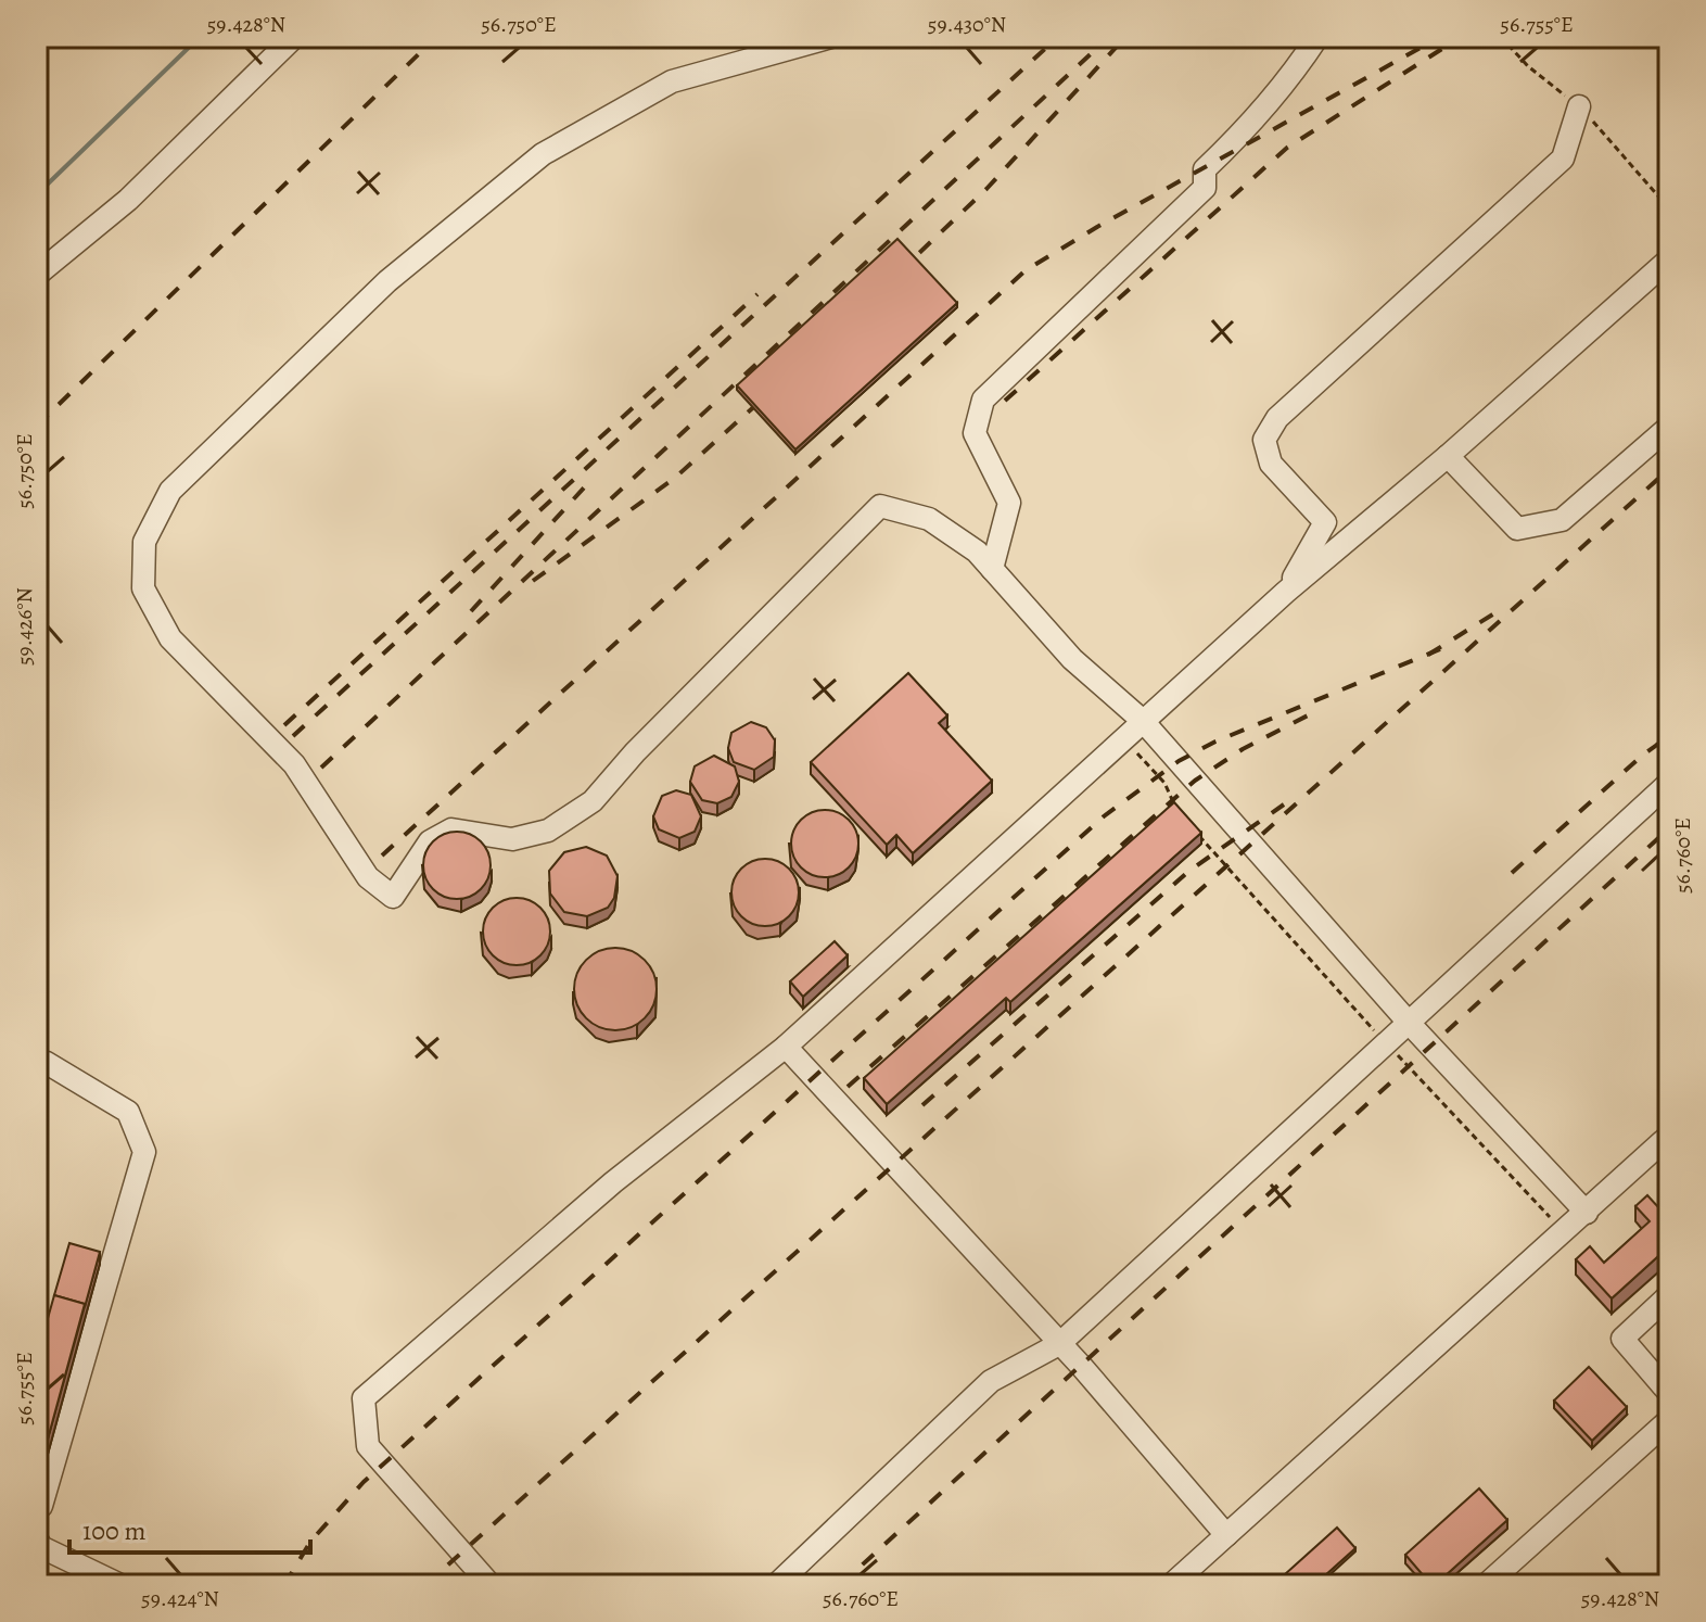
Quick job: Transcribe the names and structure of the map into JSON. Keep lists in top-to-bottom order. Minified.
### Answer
{"scale_bar":"100 m","coordinates":["59.428°N","56.750°E","59.430°N","56.755°E","59.426°N","56.760°E","59.424°N"]}
